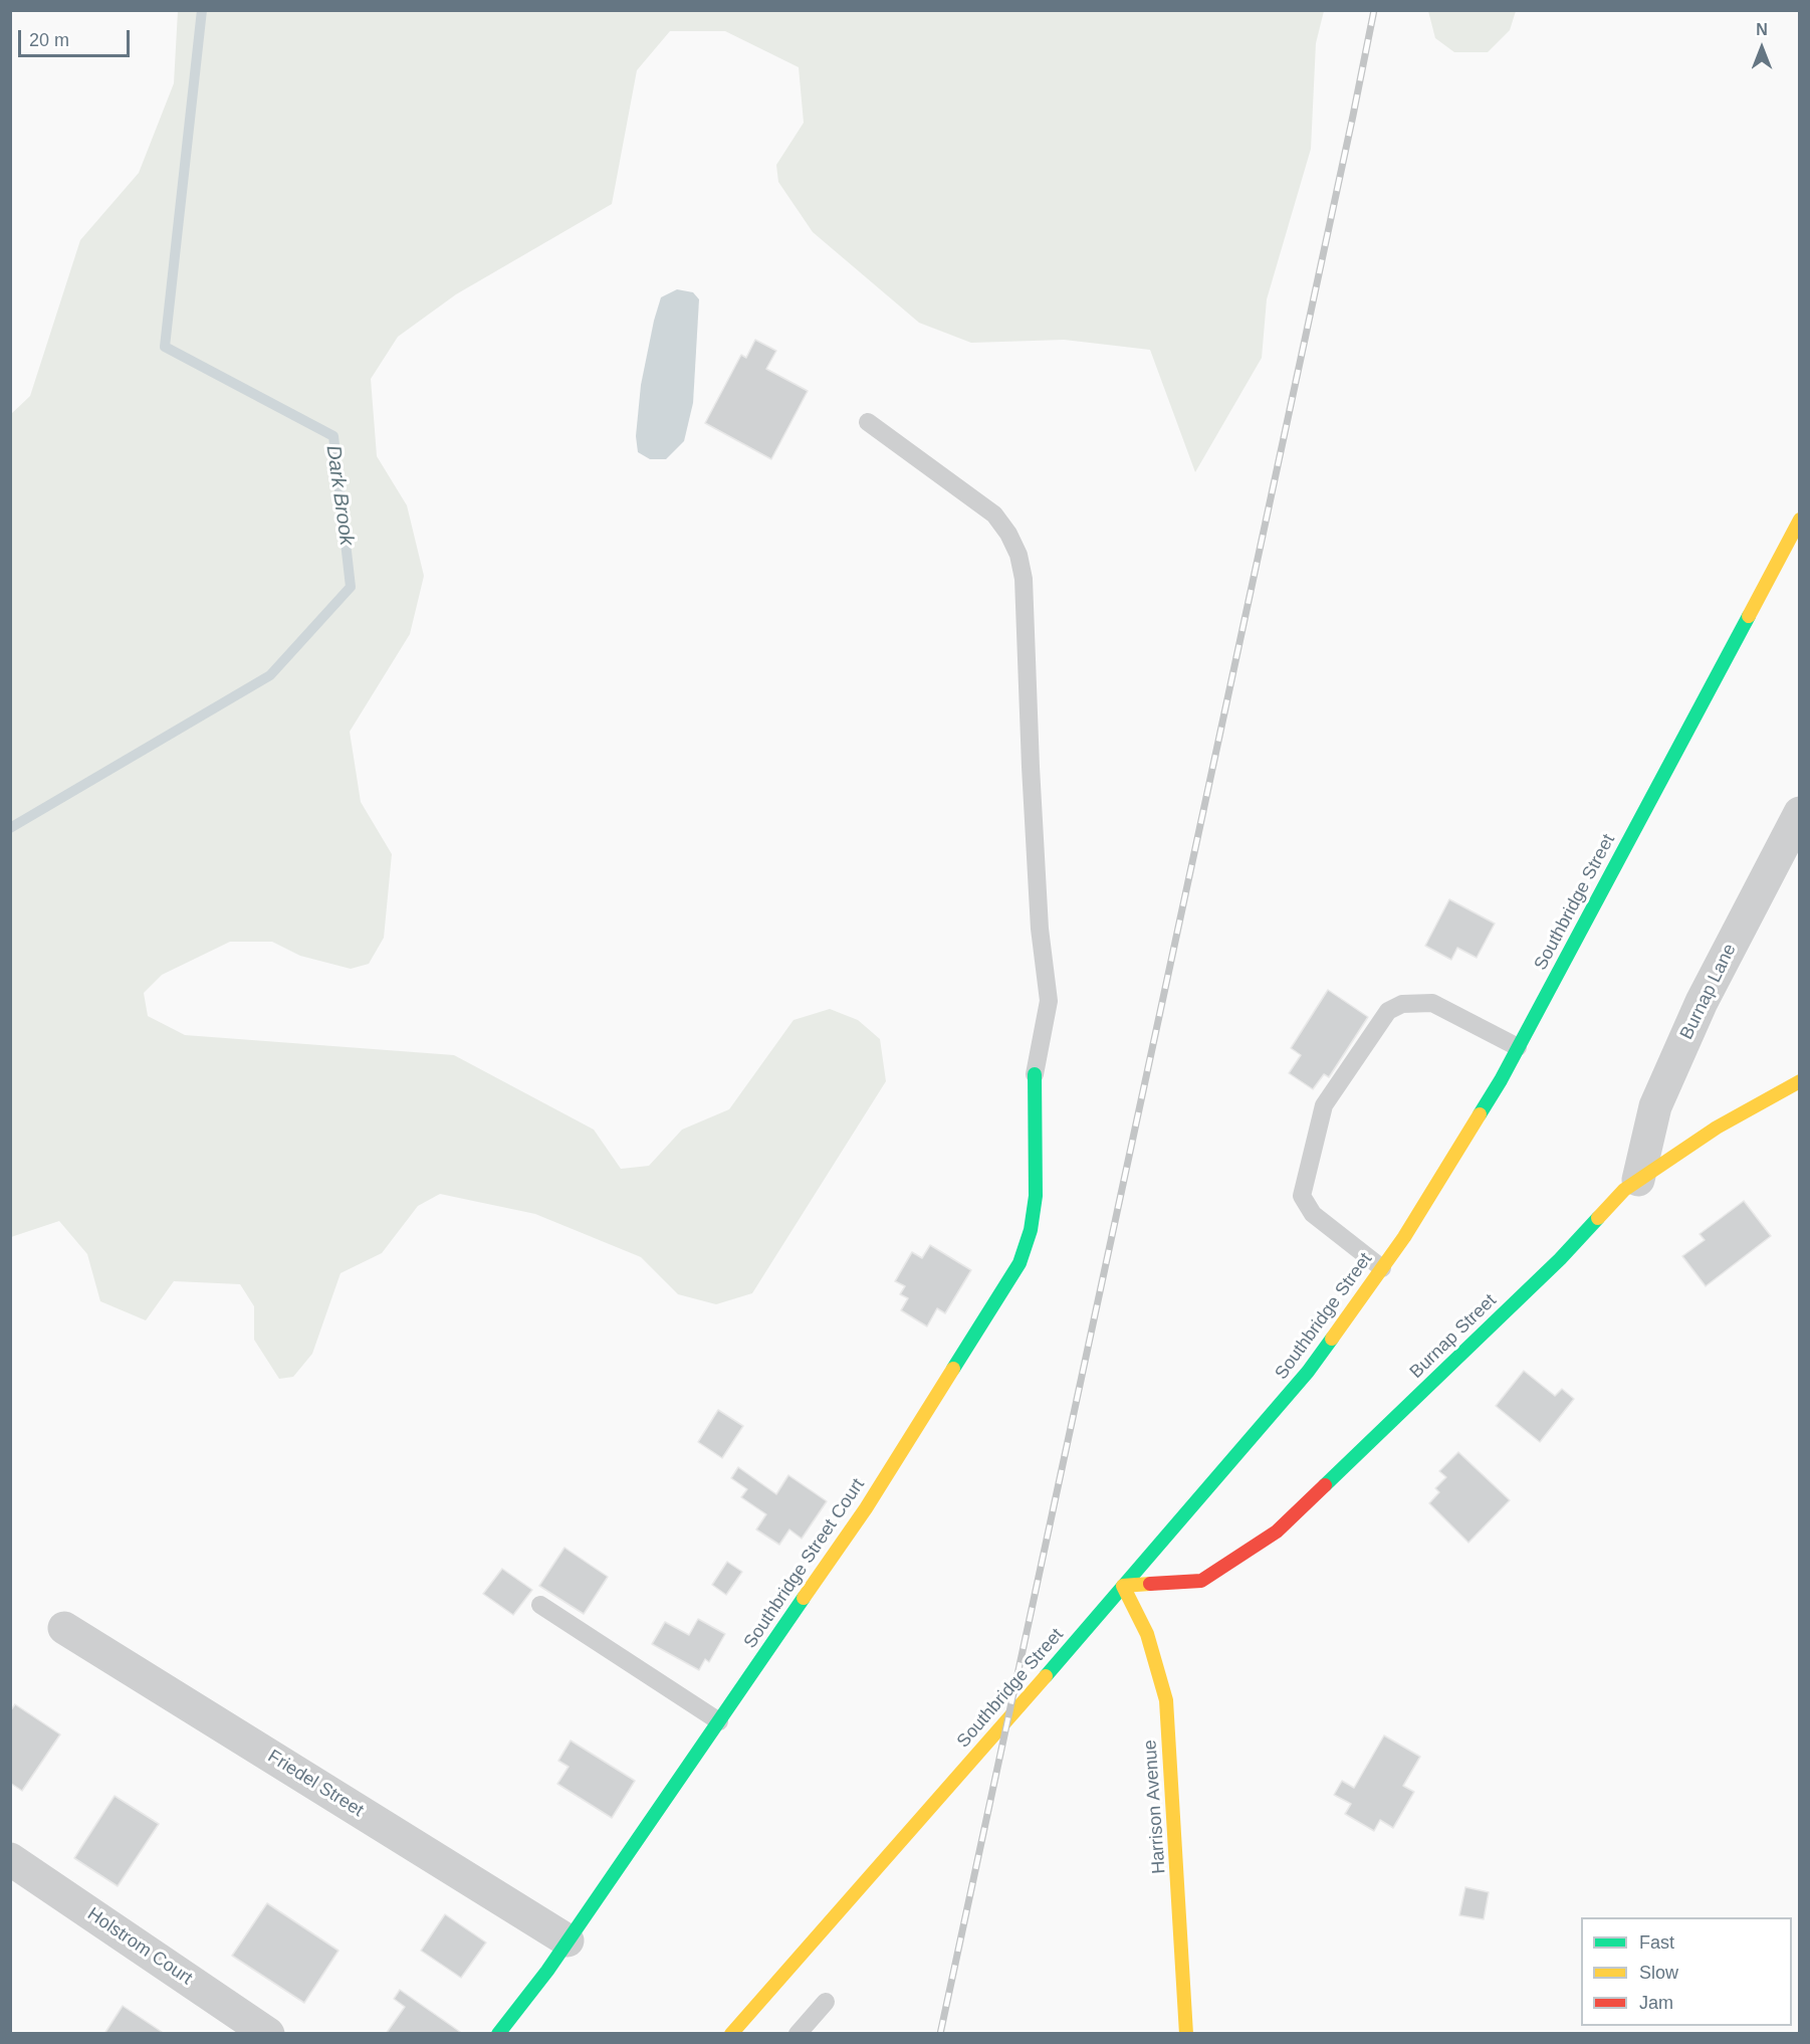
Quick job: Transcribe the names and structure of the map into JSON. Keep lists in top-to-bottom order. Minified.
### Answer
{"streets":{"street":["Southbridge Street","Burnap Lane","Burnap Street","Southbridge Street Court","Friedel Street","Harrison Avenue","Holstrom Court"]},"crossings":[["Southbridge Street","Burnap Street"],["Southbridge Street","Harrison Avenue"],["Burnap Lane","Burnap Street"],["Burnap Street","Harrison Avenue"],["Southbridge Street Court","Friedel Street"]],"water":["Dark Brook"],"legend":["Fast","Slow","Jam"],"scale_bar":"20 m","north":"top"}
